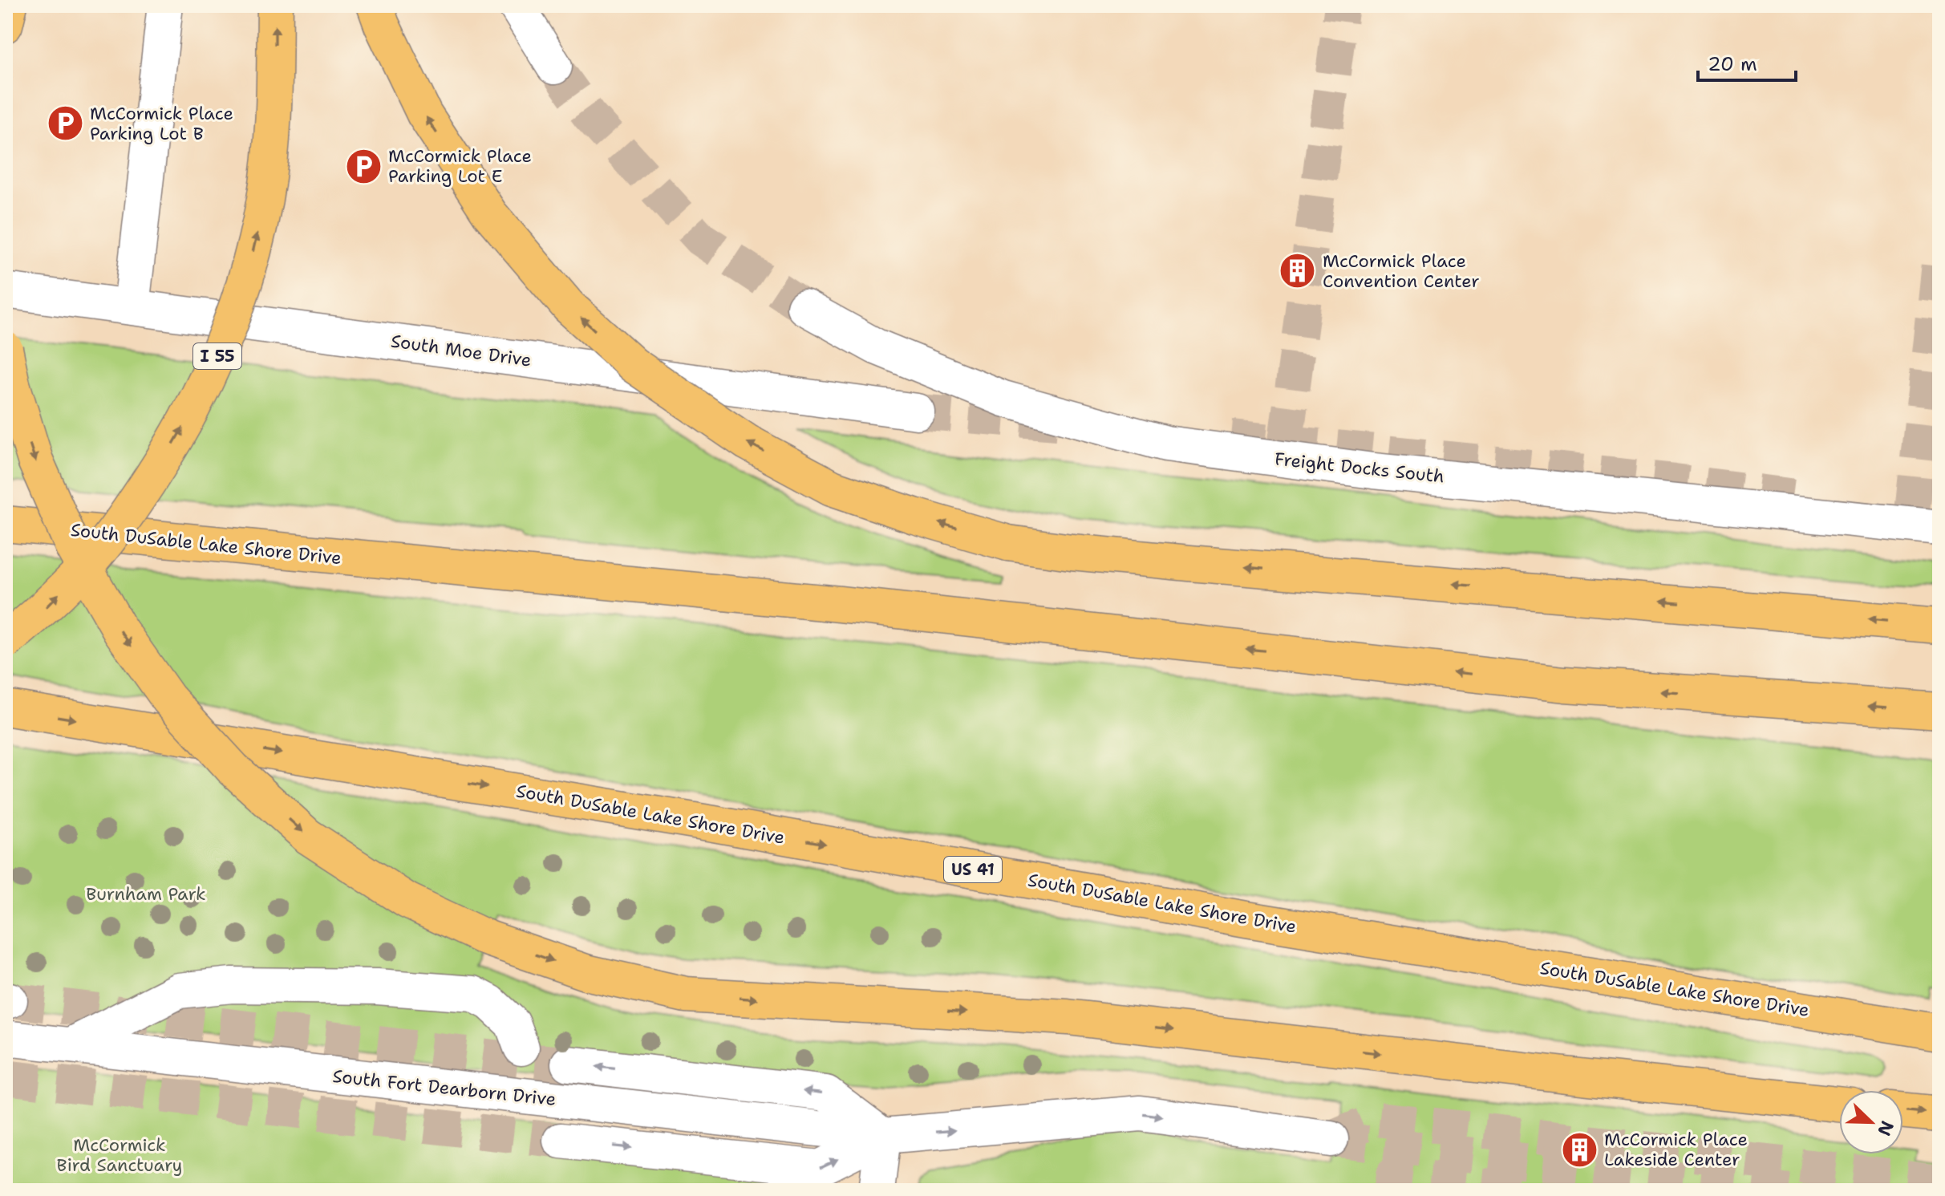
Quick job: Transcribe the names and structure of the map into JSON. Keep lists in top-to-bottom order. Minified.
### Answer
{"streets":{"highway":["I 55","South DuSable Lake Shore Drive","US 41"],"street":["South Moe Drive","Freight Docks South","South Fort Dearborn Drive"]},"parks":["Burnham Park","McCormick Bird Sanctuary"],"places":{"parking":["McCormick Place Parking Lot B","McCormick Place Parking Lot E"],"building":["McCormick Place Convention Center","McCormick Place Lakeside Center"]},"scale_bar":"20 m","north":"bottom right"}
